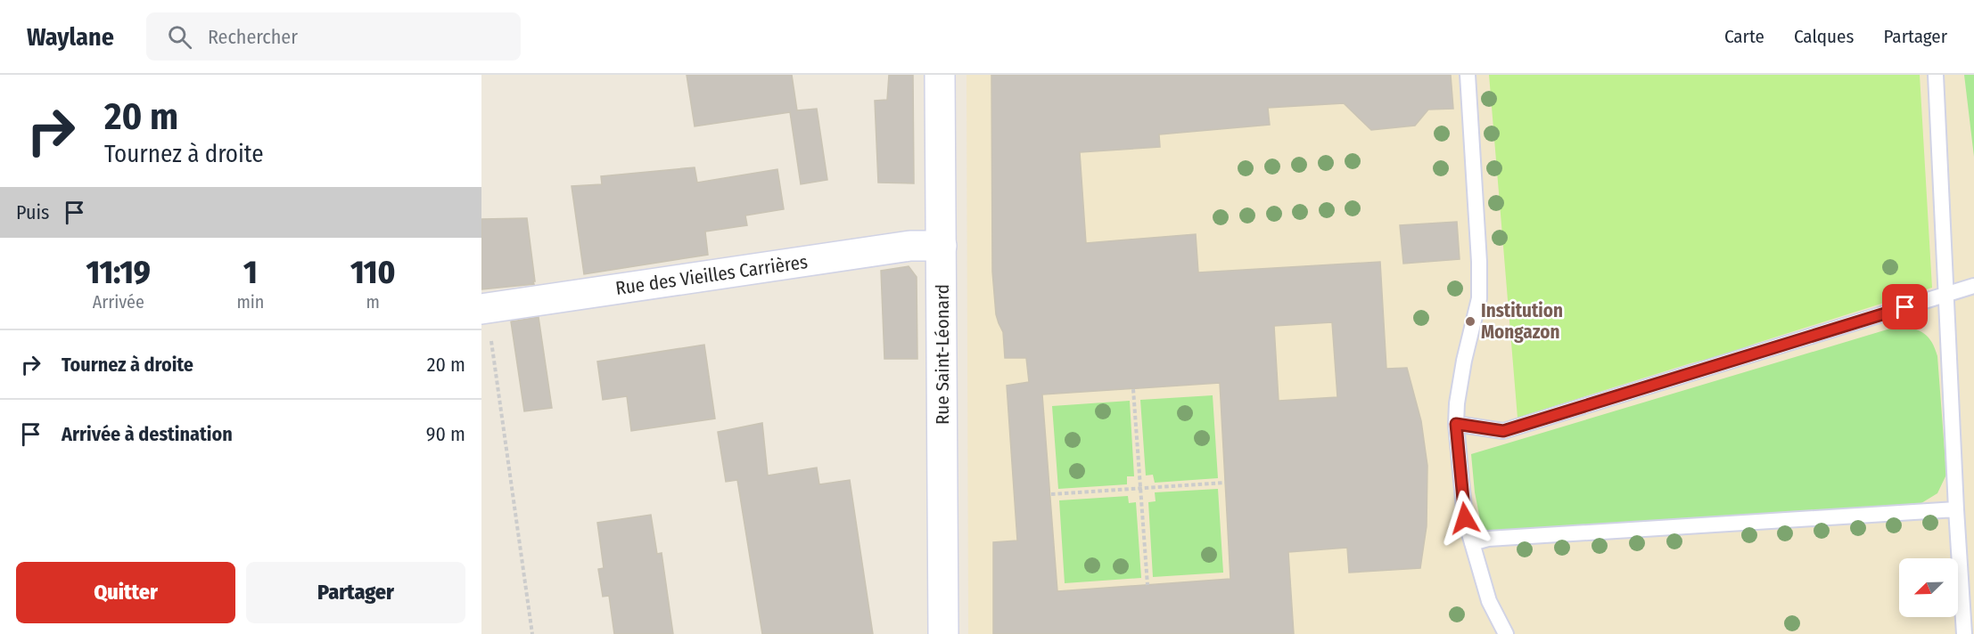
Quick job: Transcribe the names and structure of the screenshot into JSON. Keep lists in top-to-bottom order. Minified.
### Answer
{"streets":{"street":["Rue des Vieilles Carrières","Rue Saint-Léonard"]},"crossings":[["Rue des Vieilles Carrières","Rue Saint-Léonard"]],"places":["Institution Mongazon"],"north":"bottom left","page":{"header":"Waylane","search":"Rechercher","nav":["Carte","Calques","Partager"],"turn":["20 m","Tournez à droite"],"then":"Puis","eta":["11:19","Arrivée","1","min","110","m"],"list":[{"name":"Tournez à droite","value":"20 m"},{"name":"Arrivée à destination","value":"90 m"}],"buttons":["Quitter","Partager"]}}
